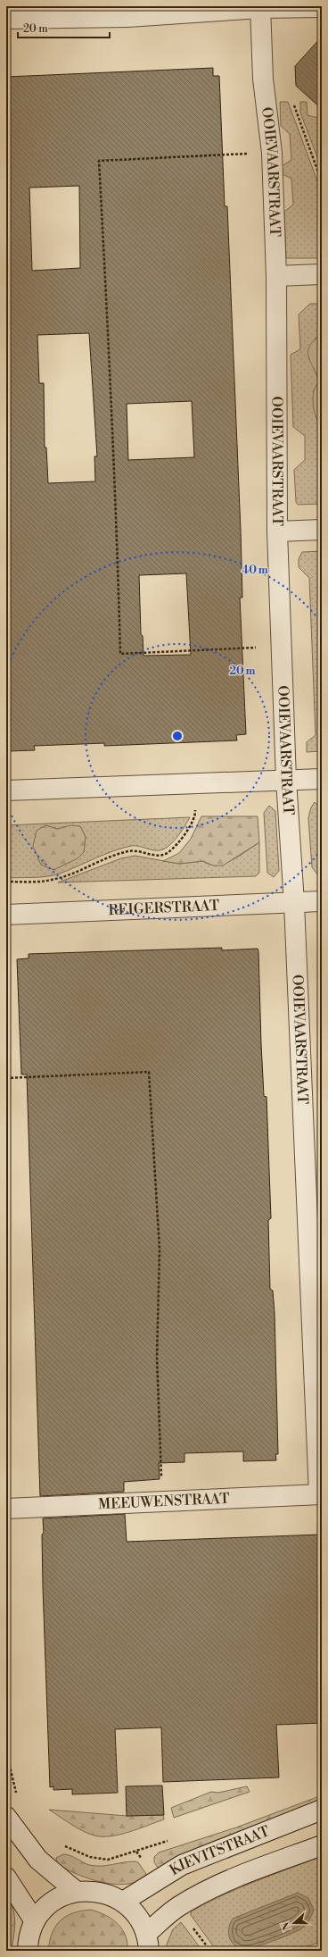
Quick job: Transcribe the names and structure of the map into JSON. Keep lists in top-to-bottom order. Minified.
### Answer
{"streets":{"street":["OOIEVAARSTRAAT","REIGERSTRAAT","MEEUWENSTRAAT","KIEVITSTRAAT"]},"crossings":[["OOIEVAARSTRAAT","REIGERSTRAAT"],["OOIEVAARSTRAAT","MEEUWENSTRAAT"]],"scale_bar":"20 m","north":"left","rings":["40 m","20 m"]}
